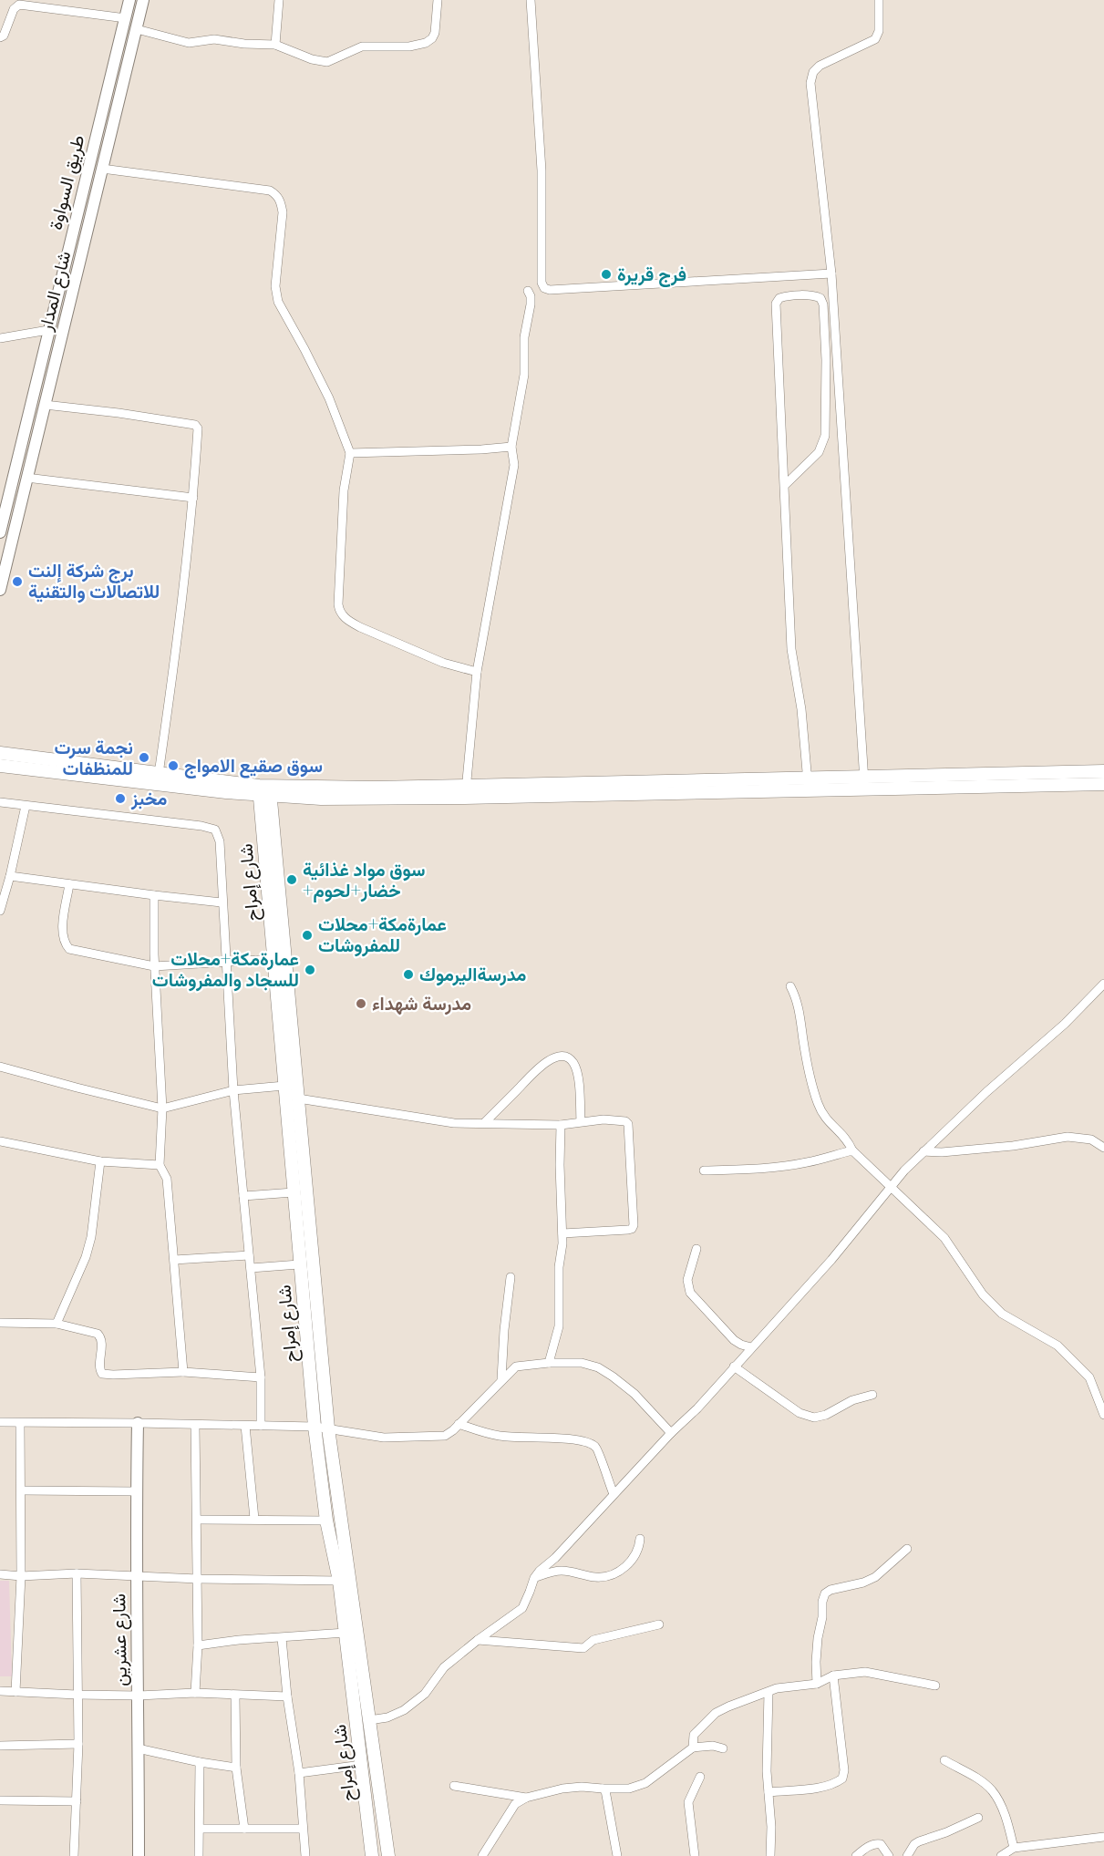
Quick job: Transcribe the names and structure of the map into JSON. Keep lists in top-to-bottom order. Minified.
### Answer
{"streets":{"main road":["شارع إمراح"],"street":["طريق السواوة","شارع المدار","شارع عشرين"]},"places":["فرج قريرة","برج شركة إلنت للاتصالات والتقنية","نجمة سرت للمنظفات","سوق صقيع الامواج","مخبز","سوق مواد غذائية +خضار+لحوم","عمارةمكة+محلات للمفروشات","عمارةمكة+محلات للسجاد والمفروشات","مدرسةاليرموك","مدرسة شهداء"]}
